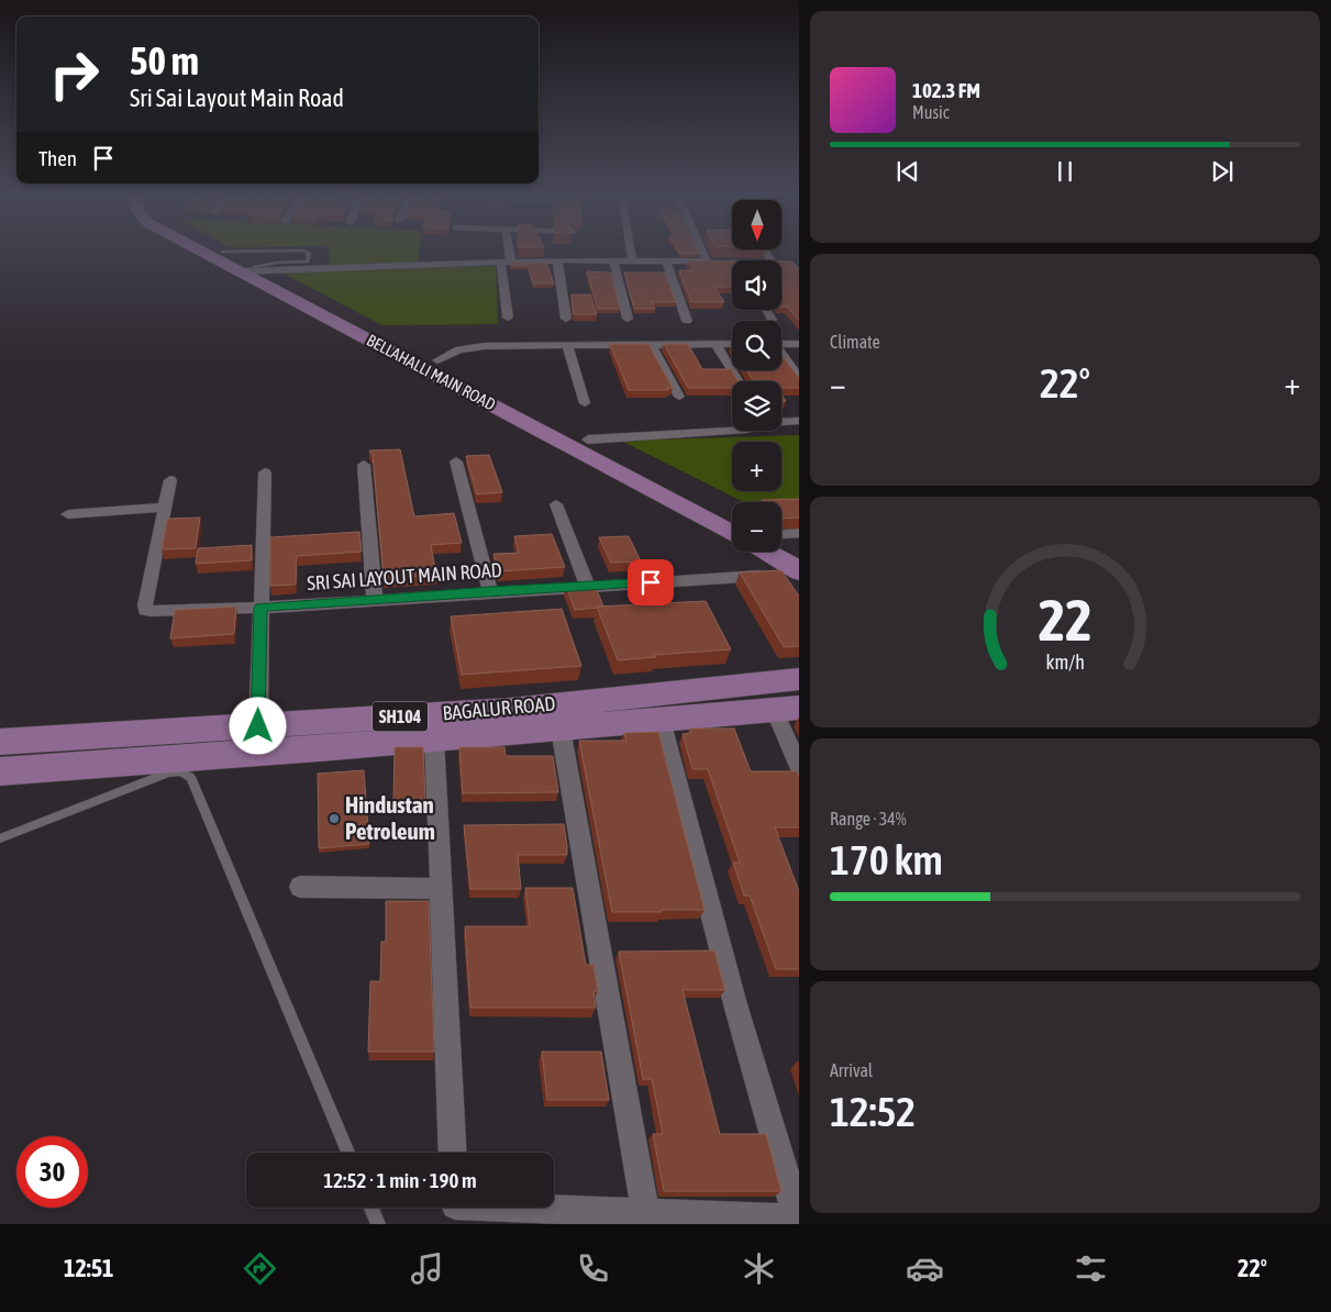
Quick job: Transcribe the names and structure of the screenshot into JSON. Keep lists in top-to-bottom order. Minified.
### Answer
{"streets":{"main road":["BELLAHALLI MAIN ROAD","BAGALUR ROAD","SH104"],"street":["SRI SAI LAYOUT MAIN ROAD"]},"places":["Hindustan Petroleum"],"north":"bottom","page":{"turn":["50 m","Sri Sai Layout Main Road"],"song":["102.3 FM","Music"],"then":"Then","map_buttons":["+","−"],"tile":["Climate",["Range · 34%","170 km"],["Arrival","12:52"]],"heat":["−","22°","+"],"limit":"30","trip":"12:52 · 1 min · 190 m","tabs":["12:51","22°"],"gauge":["22","km/h"]}}
